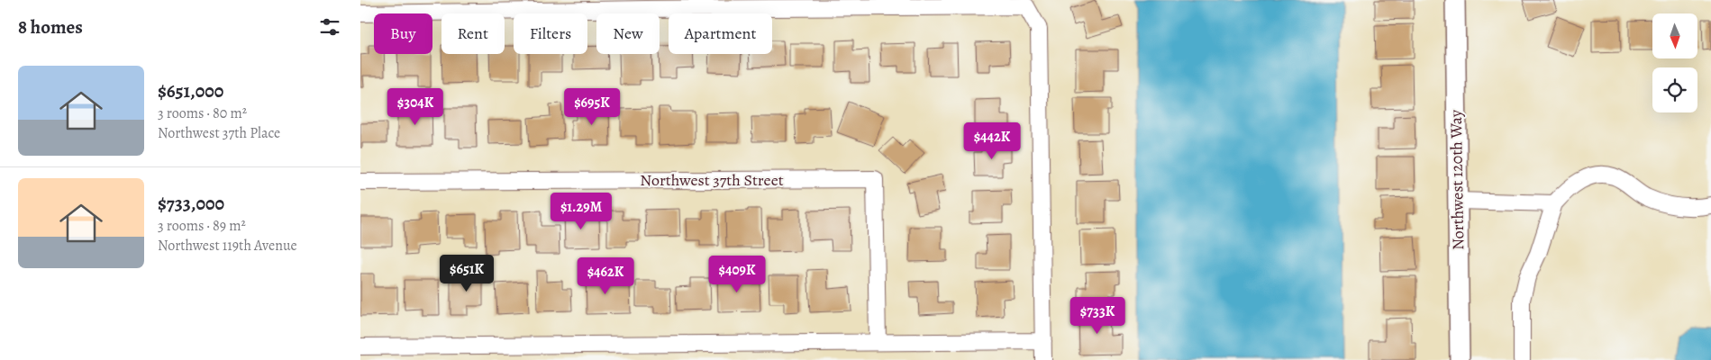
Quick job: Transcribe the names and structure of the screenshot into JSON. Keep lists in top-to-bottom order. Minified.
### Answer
{"streets":{"street":["Northwest 37th Street","Northwest 120th Way"]},"north":"bottom","page":{"heading":"8 homes","chip":["Buy","Rent","Filters","New","Apartment"],"list":[{"name":"$651,000","note":"3 rooms · 80 m² · Northwest 37th Place"},{"name":"$733,000","note":"3 rooms · 89 m² · Northwest 119th Avenue"}],"price":["$304K","$695K","$442K","$1.29M","$651K","$409K","$462K","$733K"]}}
